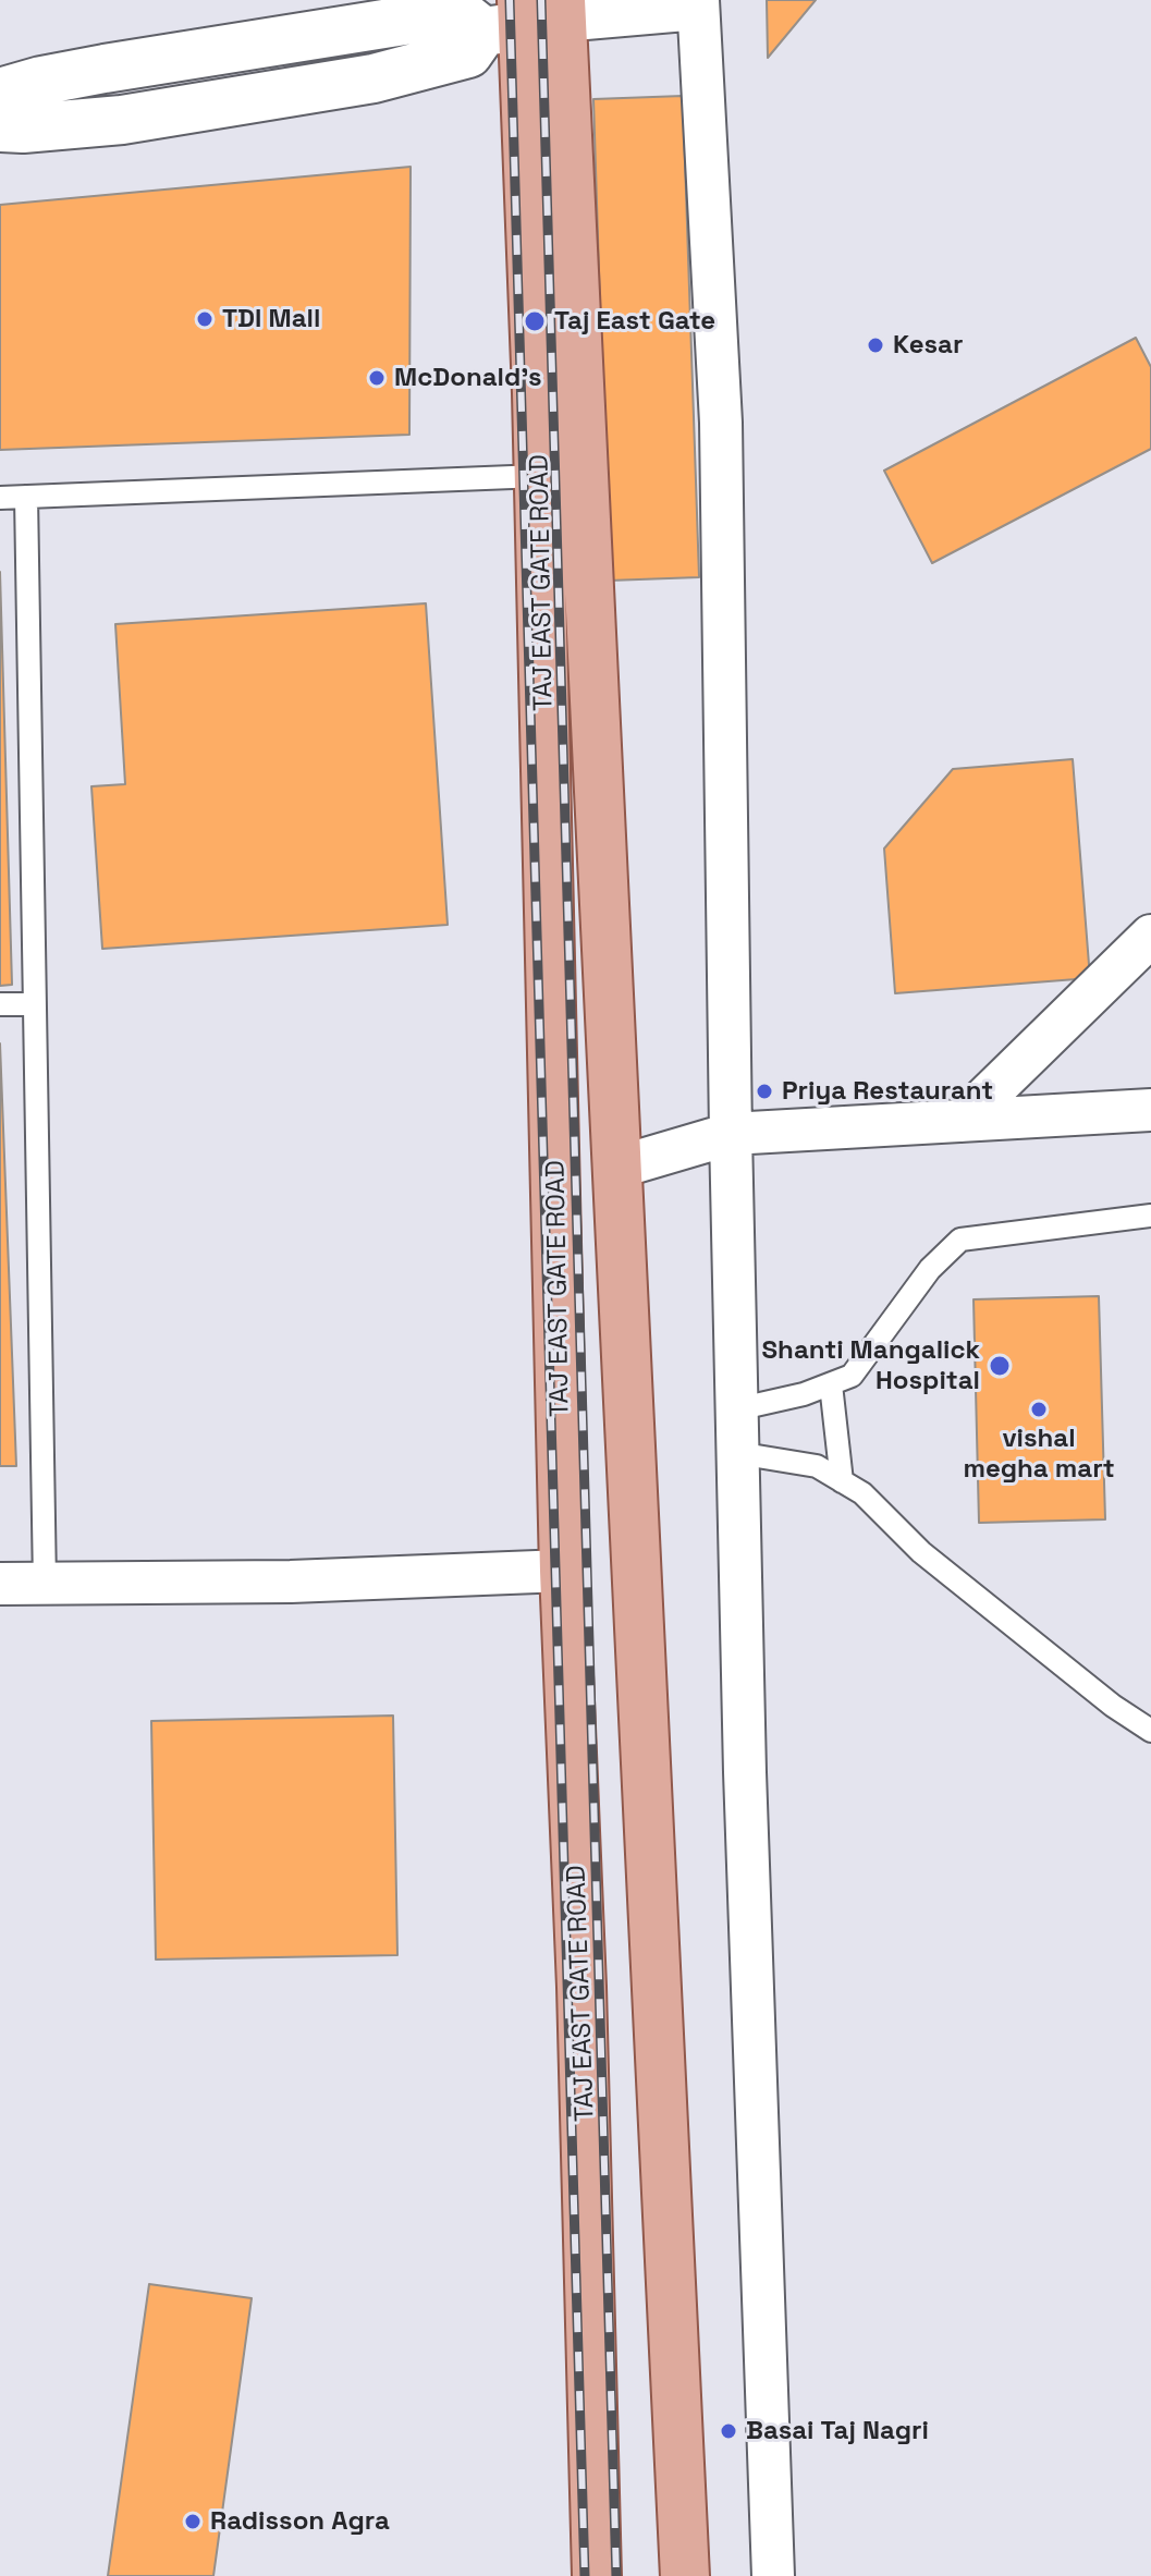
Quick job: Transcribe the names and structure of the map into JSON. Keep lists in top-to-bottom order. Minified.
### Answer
{"streets":{"main road":["TAJ EAST GATE ROAD"]},"places":["TDI Mall","Taj East Gate","Kesar","McDonald's","Priya Restaurant","Shanti Mangalick Hospital","vishal megha mart","Basai Taj Nagri","Radisson Agra"]}
